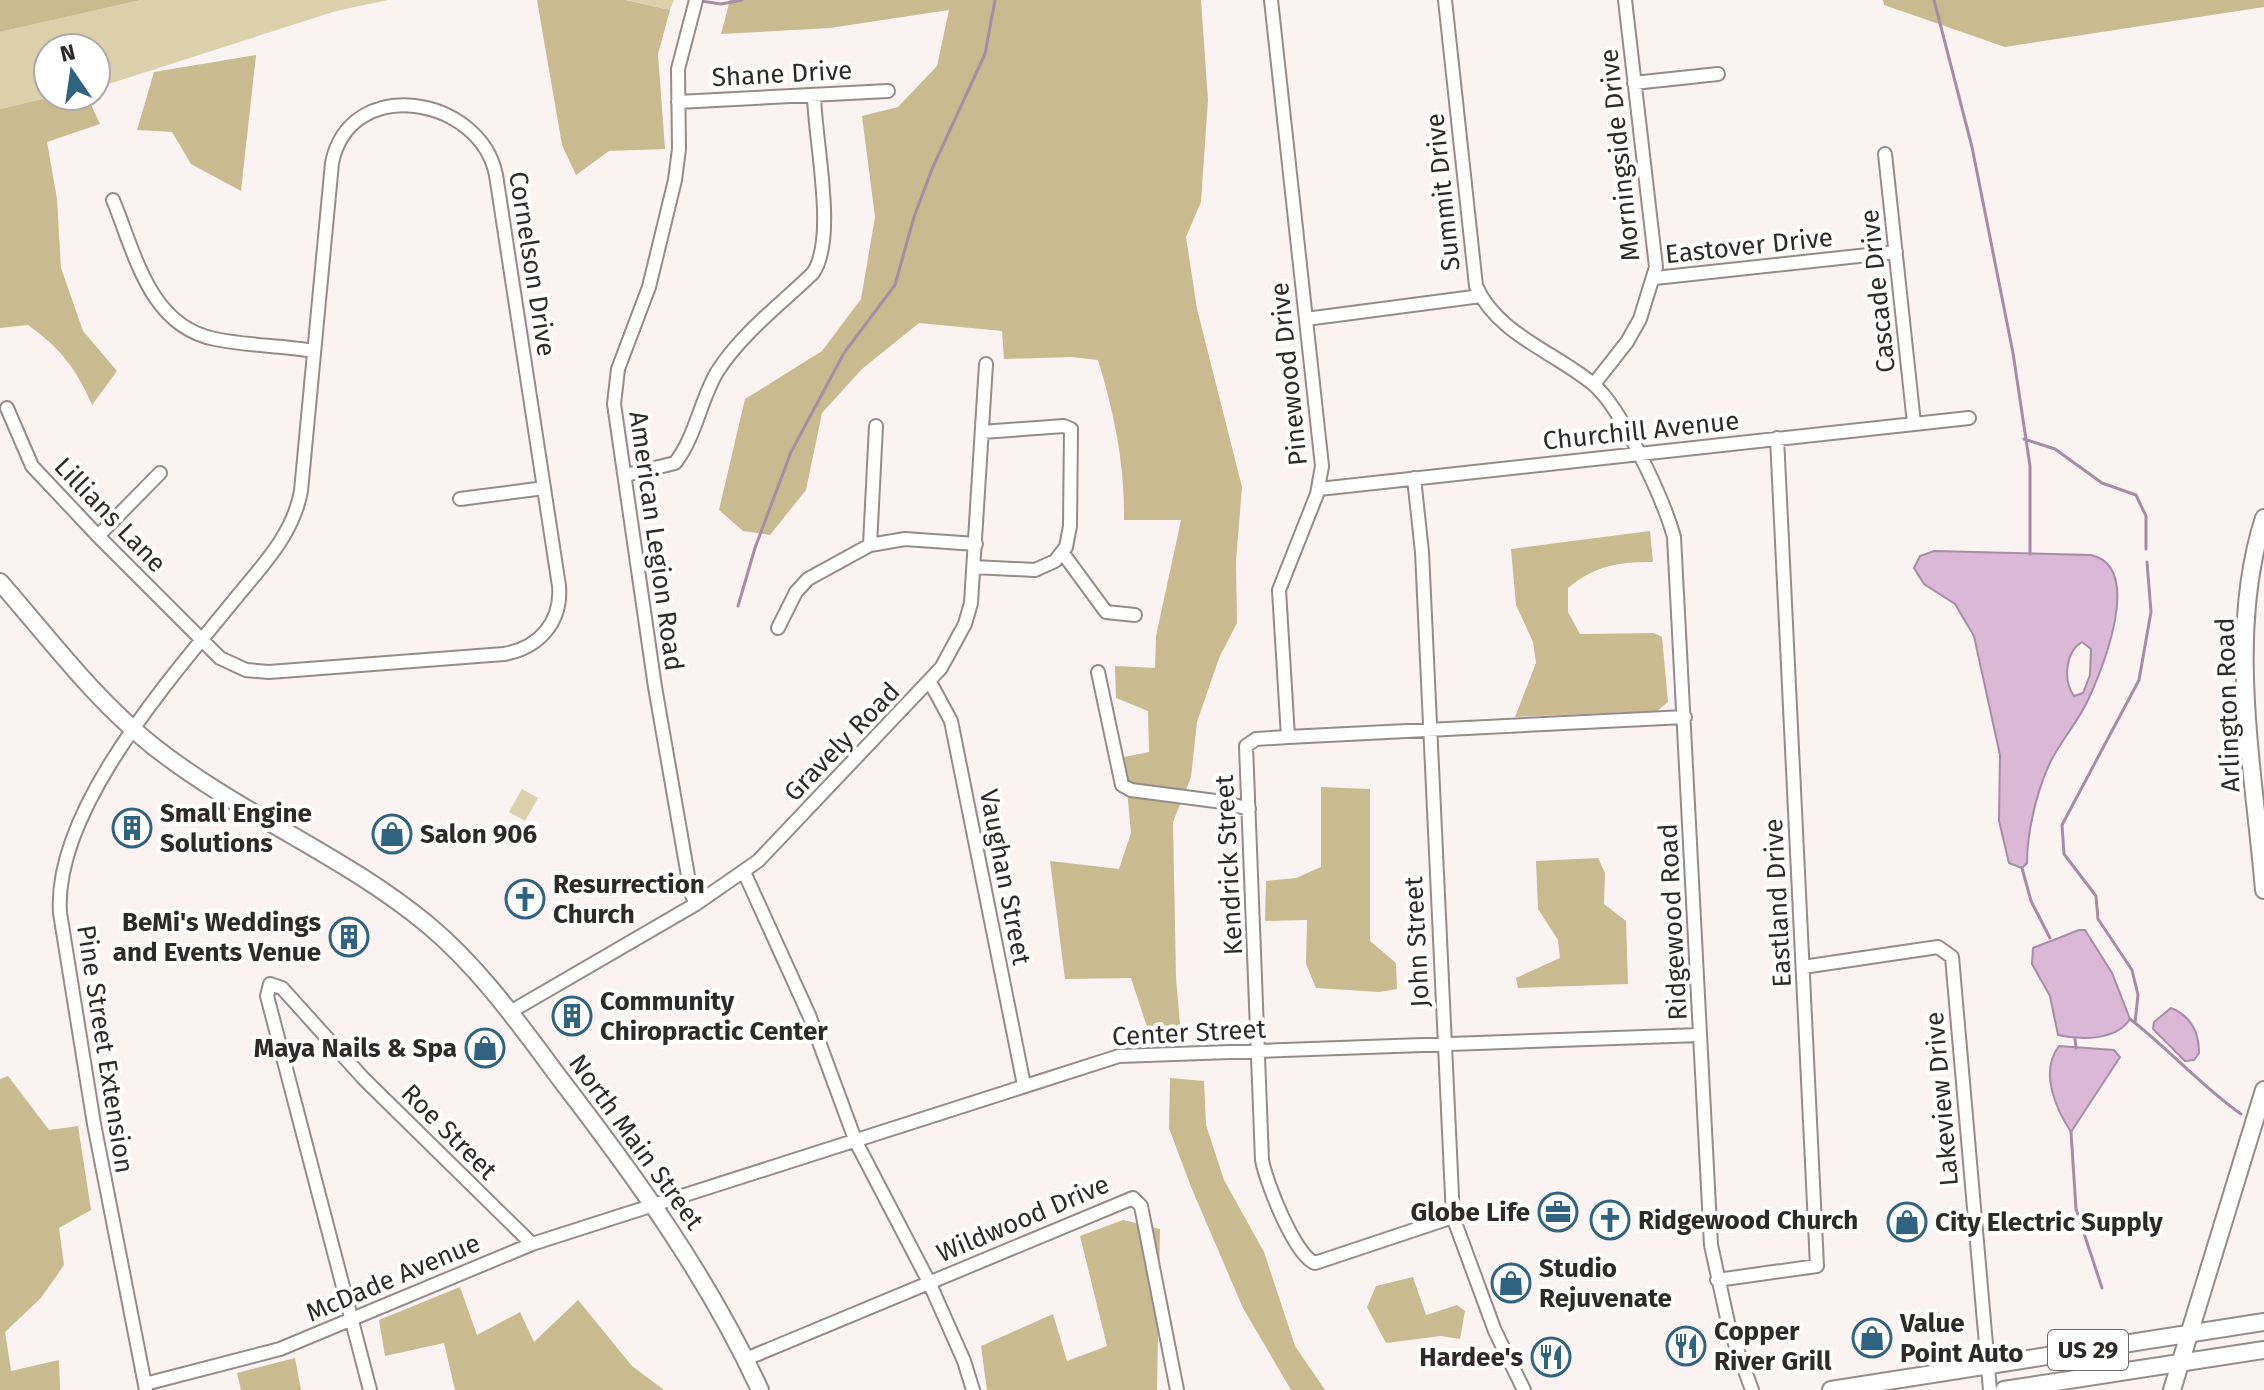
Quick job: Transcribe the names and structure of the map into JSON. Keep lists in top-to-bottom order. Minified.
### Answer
{"streets":{"main road":["Arlington Road","North Main Street","US 29"],"street":["Shane Drive","Morningside Drive","Summit Drive","Eastover Drive","Cornelson Drive","Cascade Drive","Pinewood Drive","Churchill Avenue","Lillians Lane","American Legion Road","Gravely Road","Kendrick Street","Vaughan Street","Eastland Drive","Ridgewood Road","John Street","Center Street","Pine Street Extension","Lakeview Drive","Roe Street","Wildwood Drive","McDade Avenue"]},"crossings":[["Shane Drive","American Legion Road"],["Morningside Drive","Summit Drive"],["Morningside Drive","Eastover Drive"],["Summit Drive","Churchill Avenue"],["Summit Drive","Ridgewood Road"],["Eastover Drive","Cascade Drive"],["Cornelson Drive","Lillians Lane"],["Cornelson Drive","Pine Street Extension"],["Cornelson Drive","North Main Street"],["Cascade Drive","Churchill Avenue"],["Pinewood Drive","Churchill Avenue"],["Pinewood Drive","Kendrick Street"],["Churchill Avenue","Eastland Drive"],["Churchill Avenue","Ridgewood Road"],["Churchill Avenue","John Street"],["American Legion Road","Gravely Road"],["Gravely Road","Vaughan Street"],["Gravely Road","North Main Street"],["Kendrick Street","Ridgewood Road"],["Kendrick Street","John Street"],["Kendrick Street","Center Street"],["Vaughan Street","Center Street"],["Eastland Drive","Ridgewood Road"],["Eastland Drive","Lakeview Drive"],["Ridgewood Road","Center Street"],["John Street","Center Street"],["Center Street","North Main Street"],["Center Street","McDade Avenue"],["Pine Street Extension","North Main Street"],["Pine Street Extension","McDade Avenue"],["Lakeview Drive","US 29"],["Roe Street","McDade Avenue"],["North Main Street","Wildwood Drive"],["North Main Street","McDade Avenue"]],"places":{"building":["Small Engine Solutions","BeMi's Weddings and Events Venue","Community Chiropractic Center"],"shop":["Salon 906","Maya Nails & Spa","City Electric Supply","Studio Rejuvenate","Value Point Auto"],"church":["Resurrection Church","Ridgewood Church"],"office":["Globe Life"],"restaurant":["Copper River Grill","Hardee's"]},"north":"top"}
